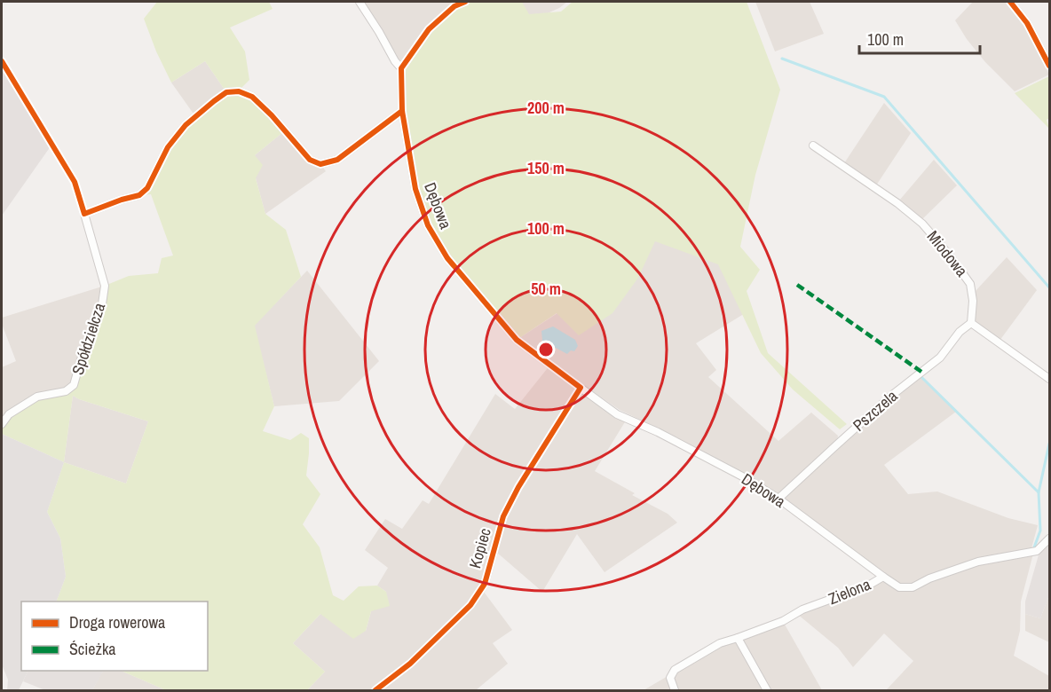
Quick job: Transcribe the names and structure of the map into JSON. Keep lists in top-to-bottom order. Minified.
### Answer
{"streets":{"street":["Dębowa","Miodowa","Spółdzielcza","Pszczela","Kopiec","Zielona"]},"crossings":[["Dębowa","Spółdzielcza"],["Dębowa","Pszczela"],["Dębowa","Kopiec"],["Dębowa","Zielona"],["Miodowa","Pszczela"]],"legend":["Droga rowerowa","Ścieżka"],"scale_bar":"100 m","rings":["200 m","150 m","100 m","50 m"]}
